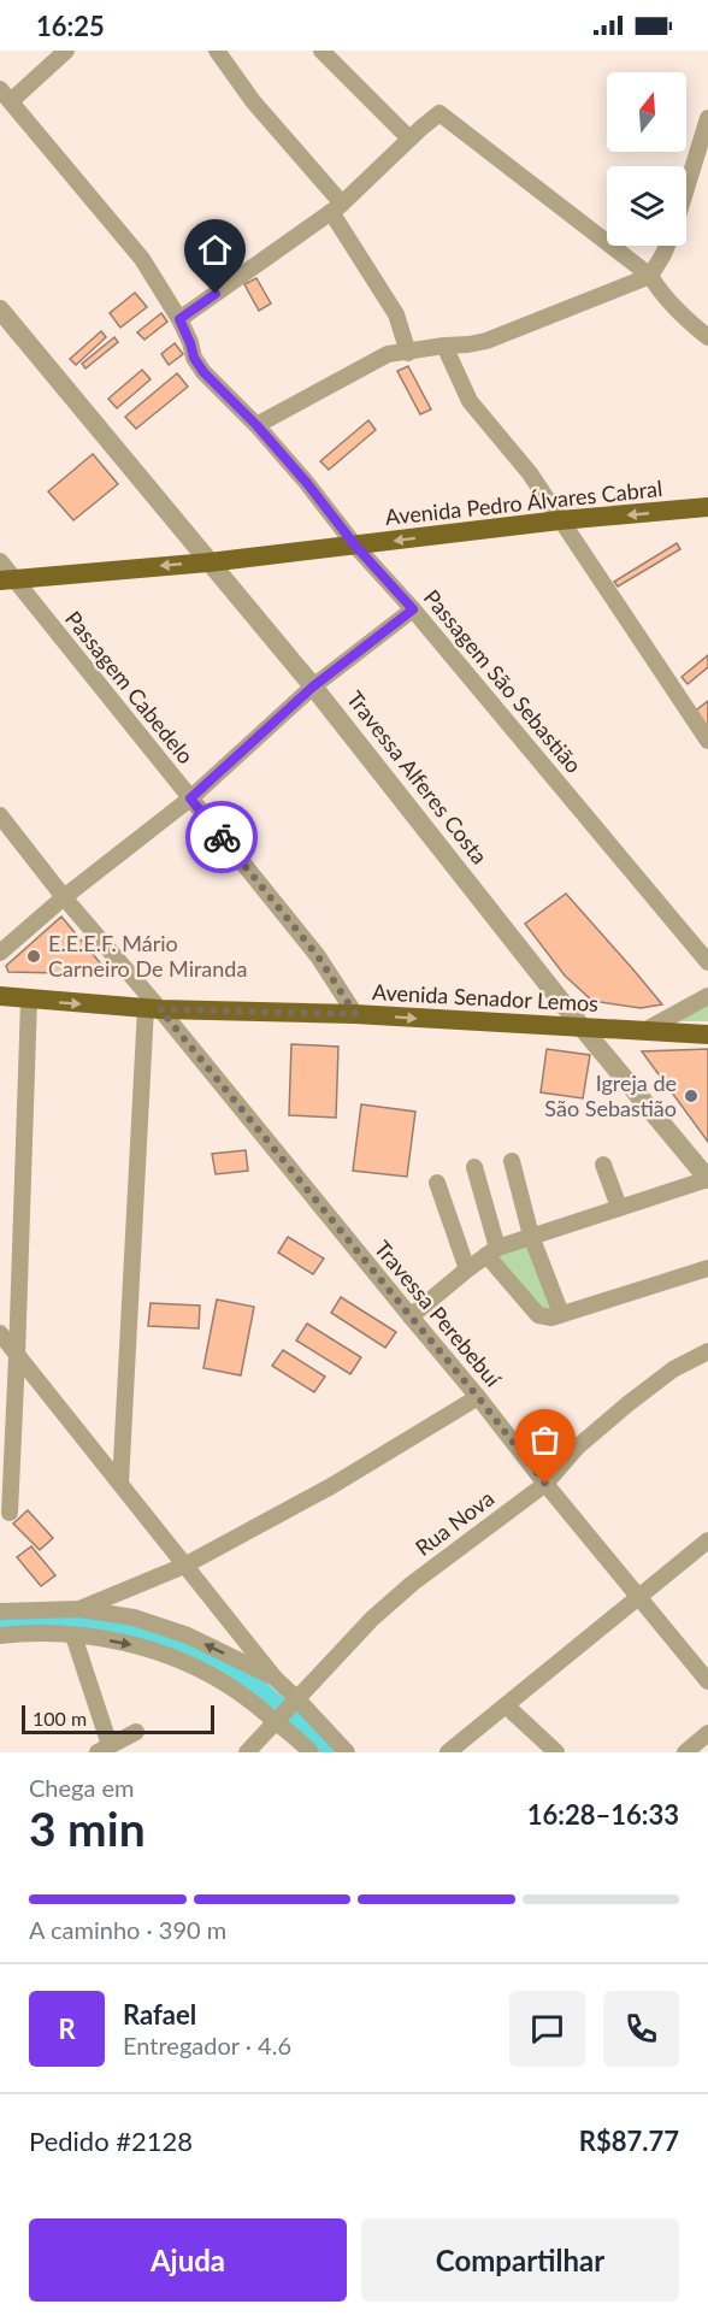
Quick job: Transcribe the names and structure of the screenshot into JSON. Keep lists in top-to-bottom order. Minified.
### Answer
{"streets":{"main road":["Avenida Pedro Álvares Cabral","Avenida Senador Lemos"],"street":["Passagem São Sebastião","Passagem Cabedelo","Travessa Alferes Costa","Travessa Perebebuí","Rua Nova"]},"crossings":[["Avenida Pedro Álvares Cabral","Passagem São Sebastião"],["Avenida Pedro Álvares Cabral","Passagem Cabedelo"],["Avenida Pedro Álvares Cabral","Travessa Alferes Costa"],["Passagem Cabedelo","Avenida Senador Lemos"],["Travessa Alferes Costa","Avenida Senador Lemos"],["Avenida Senador Lemos","Travessa Perebebuí"],["Travessa Perebebuí","Rua Nova"]],"one_way":["Avenida Pedro Álvares Cabral","Avenida Senador Lemos"],"places":["E.E.E.F. Mário Carneiro De Miranda","Igreja de São Sebastião"],"scale_bar":"100 m","north":"top","page":{"status":"16:25","scale":"100 m","heading":["3 min","Chega em","16:28–16:33"],"panel":["Rafael","Entregador · 4.6","Pedido #2128","R$87.77"],"bar":"A caminho · 390 m","round":"R","buttons":["Ajuda","Compartilhar"]}}
